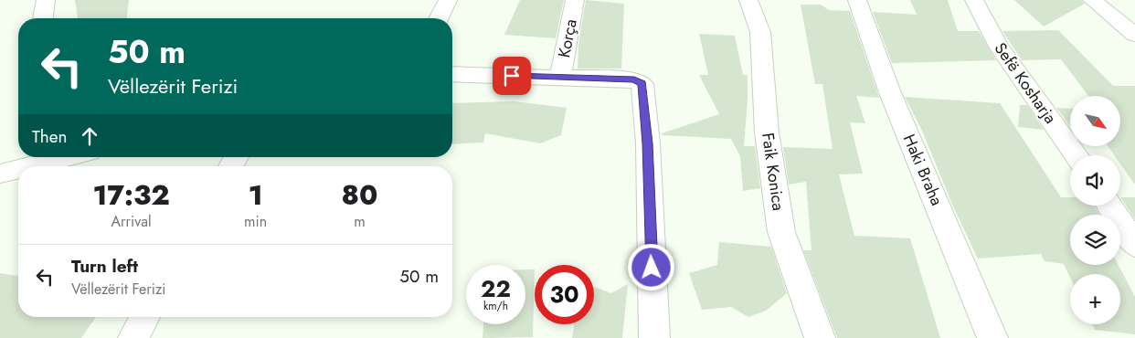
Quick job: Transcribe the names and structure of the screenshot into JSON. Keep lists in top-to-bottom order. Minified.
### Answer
{"streets":{"street":["Korça","Sefë Kosharja","Haki Braha","Faik Konica"]},"north":"bottom right","page":{"turn":["50 m","Vëllezërit Ferizi"],"map_buttons":"+","then":"Then","eta":["17:32","Arrival","1","min","80","m"],"list":[{"name":"Turn left","note":"Vëllezërit Ferizi","value":"50 m"}],"speed":"22 km/h","limit":"30"}}
